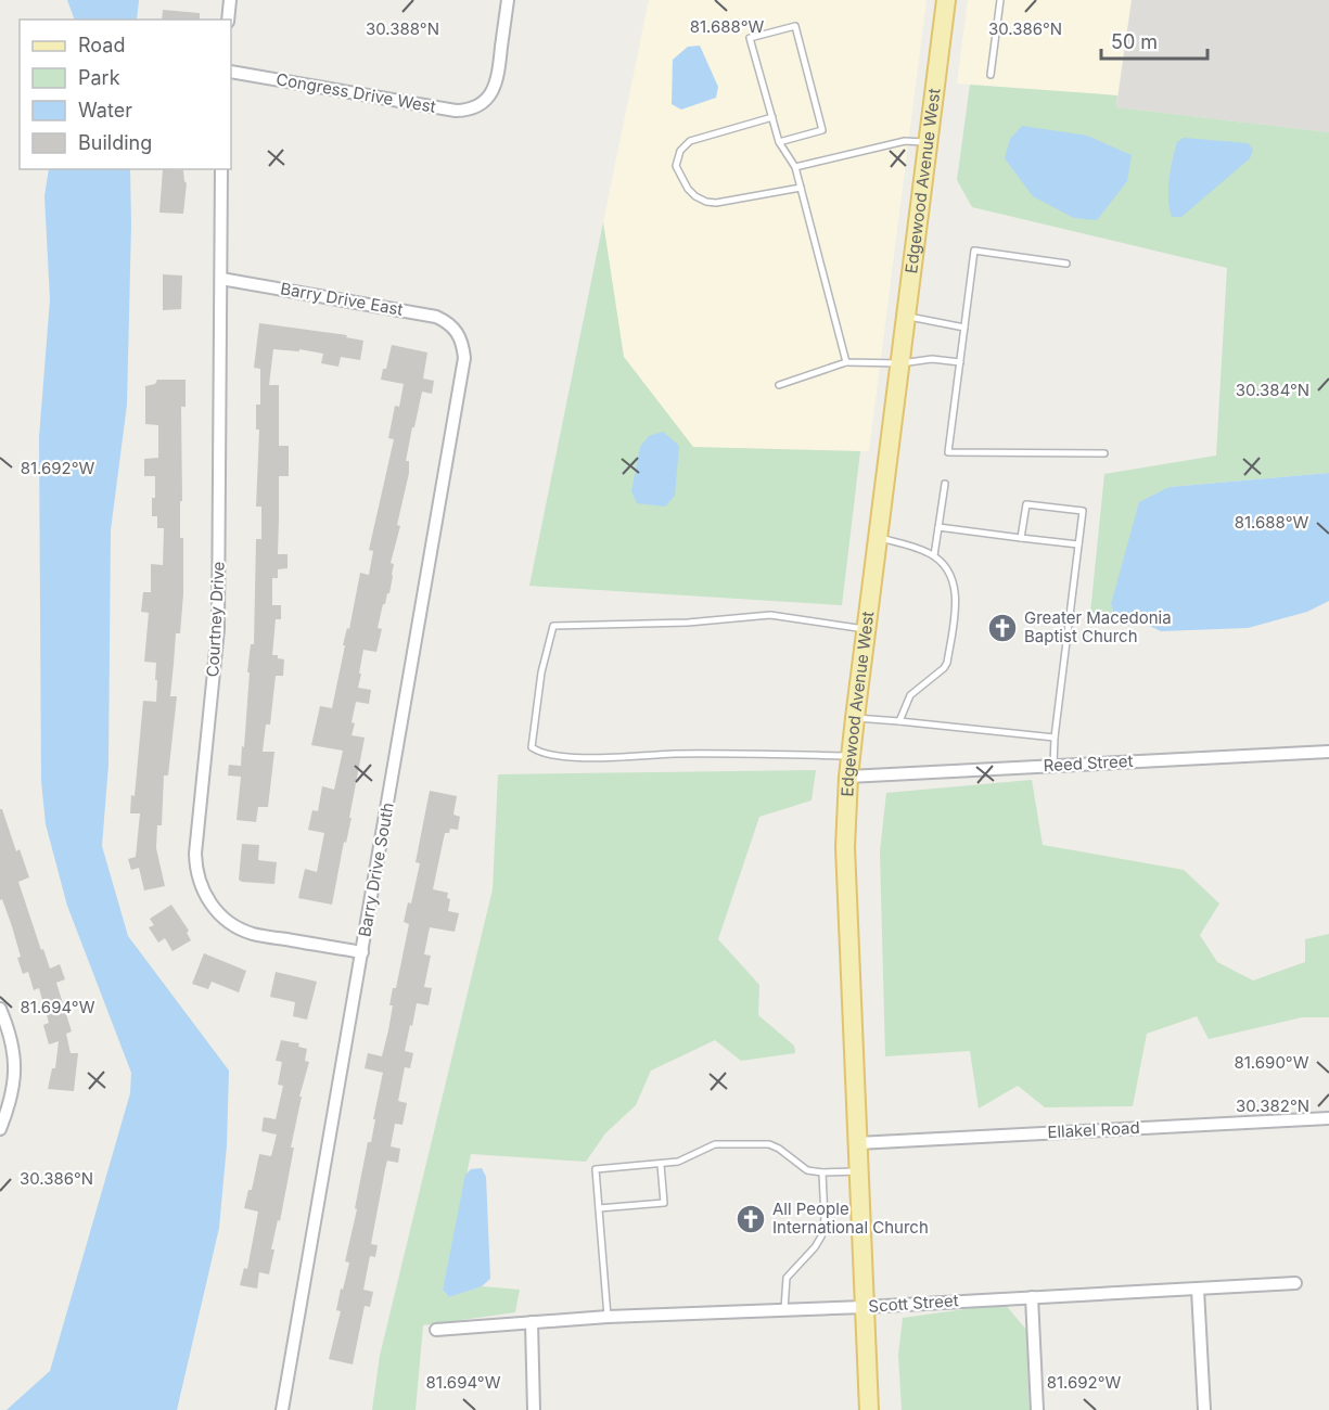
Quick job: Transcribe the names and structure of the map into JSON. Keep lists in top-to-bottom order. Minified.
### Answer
{"streets":{"main road":["Edgewood Avenue West"],"street":["Congress Drive West","Barry Drive East","Courtney Drive","Reed Street","Barry Drive South","Ellakel Road","Scott Street"]},"crossings":[["Edgewood Avenue West","Reed Street"],["Edgewood Avenue West","Ellakel Road"],["Edgewood Avenue West","Scott Street"],["Barry Drive East","Courtney Drive"],["Barry Drive East","Barry Drive South"],["Courtney Drive","Barry Drive South"]],"places":{"church":["Greater Macedonia Baptist Church","All People International Church"]},"legend":["Road","Park","Water","Building"],"scale_bar":"50 m","coordinates":["81.688°W","30.388°N","30.386°N","30.384°N","81.692°W","81.694°W","81.690°W","30.382°N"]}
